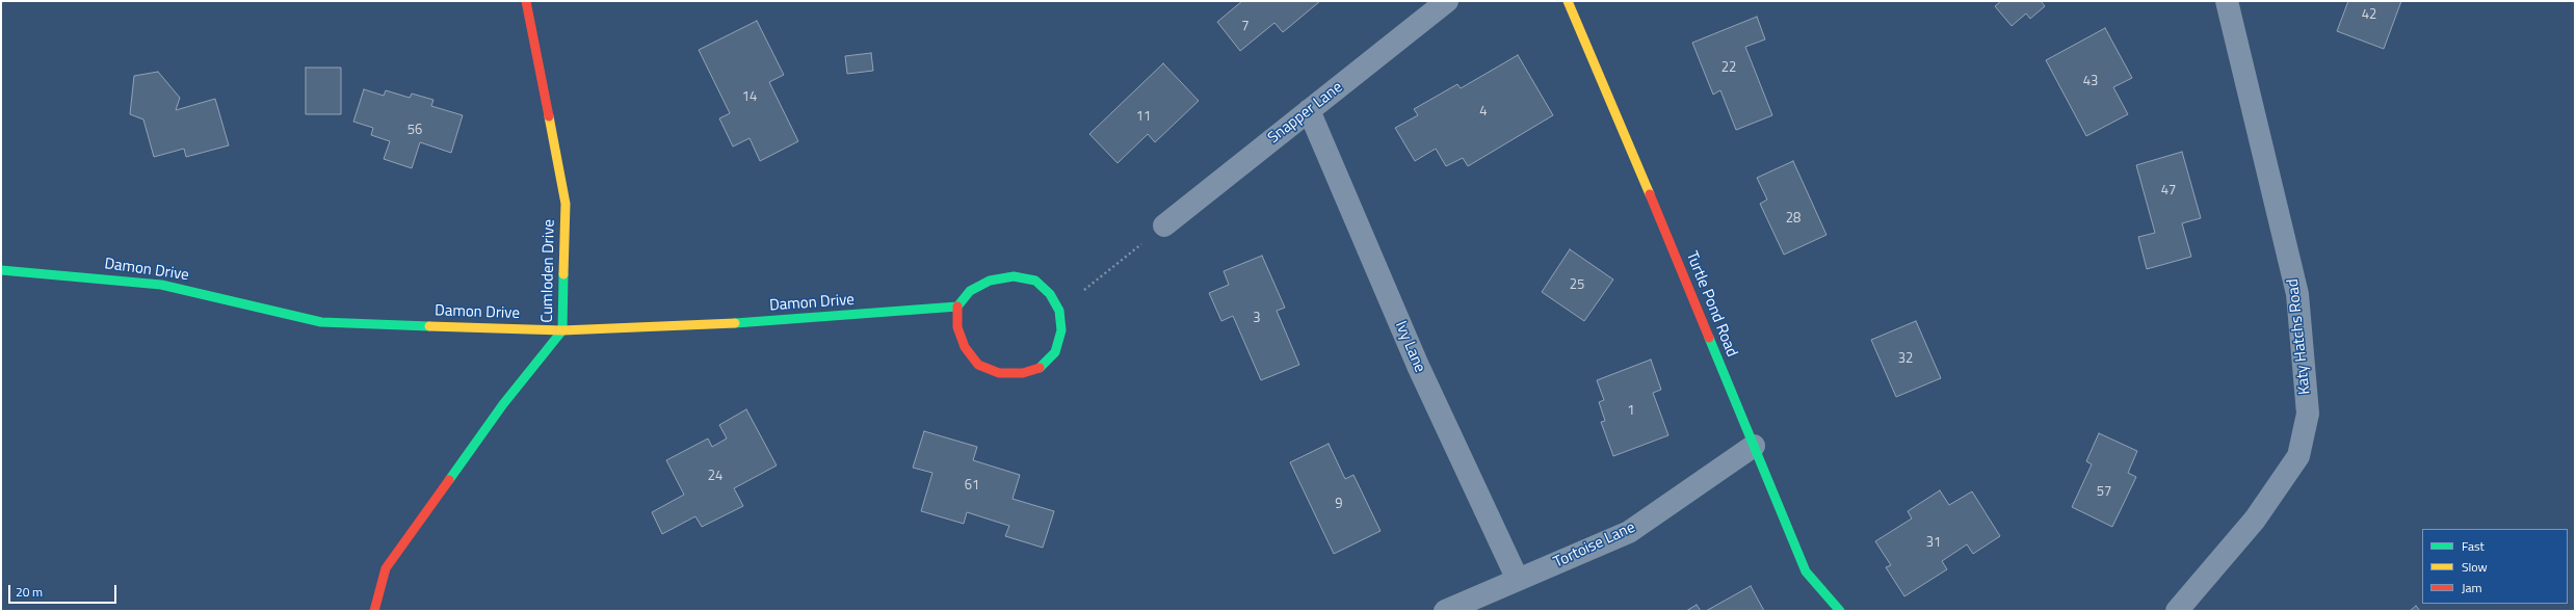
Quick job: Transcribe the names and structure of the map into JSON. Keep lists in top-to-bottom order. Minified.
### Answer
{"streets":{"street":["Snapper Lane","Damon Drive","Cumloden Drive","Turtle Pond Road","Katy Hatchs Road","Ivy Lane","Tortoise Lane"]},"crossings":[["Snapper Lane","Ivy Lane"],["Damon Drive","Cumloden Drive"],["Turtle Pond Road","Tortoise Lane"],["Ivy Lane","Tortoise Lane"]],"house_numbers":["42","7","22","43","14","4","11","56","47","28","25","3","32","1","24","61","57","9","31"],"legend":["Fast","Slow","Jam"],"scale_bar":"20 m"}
